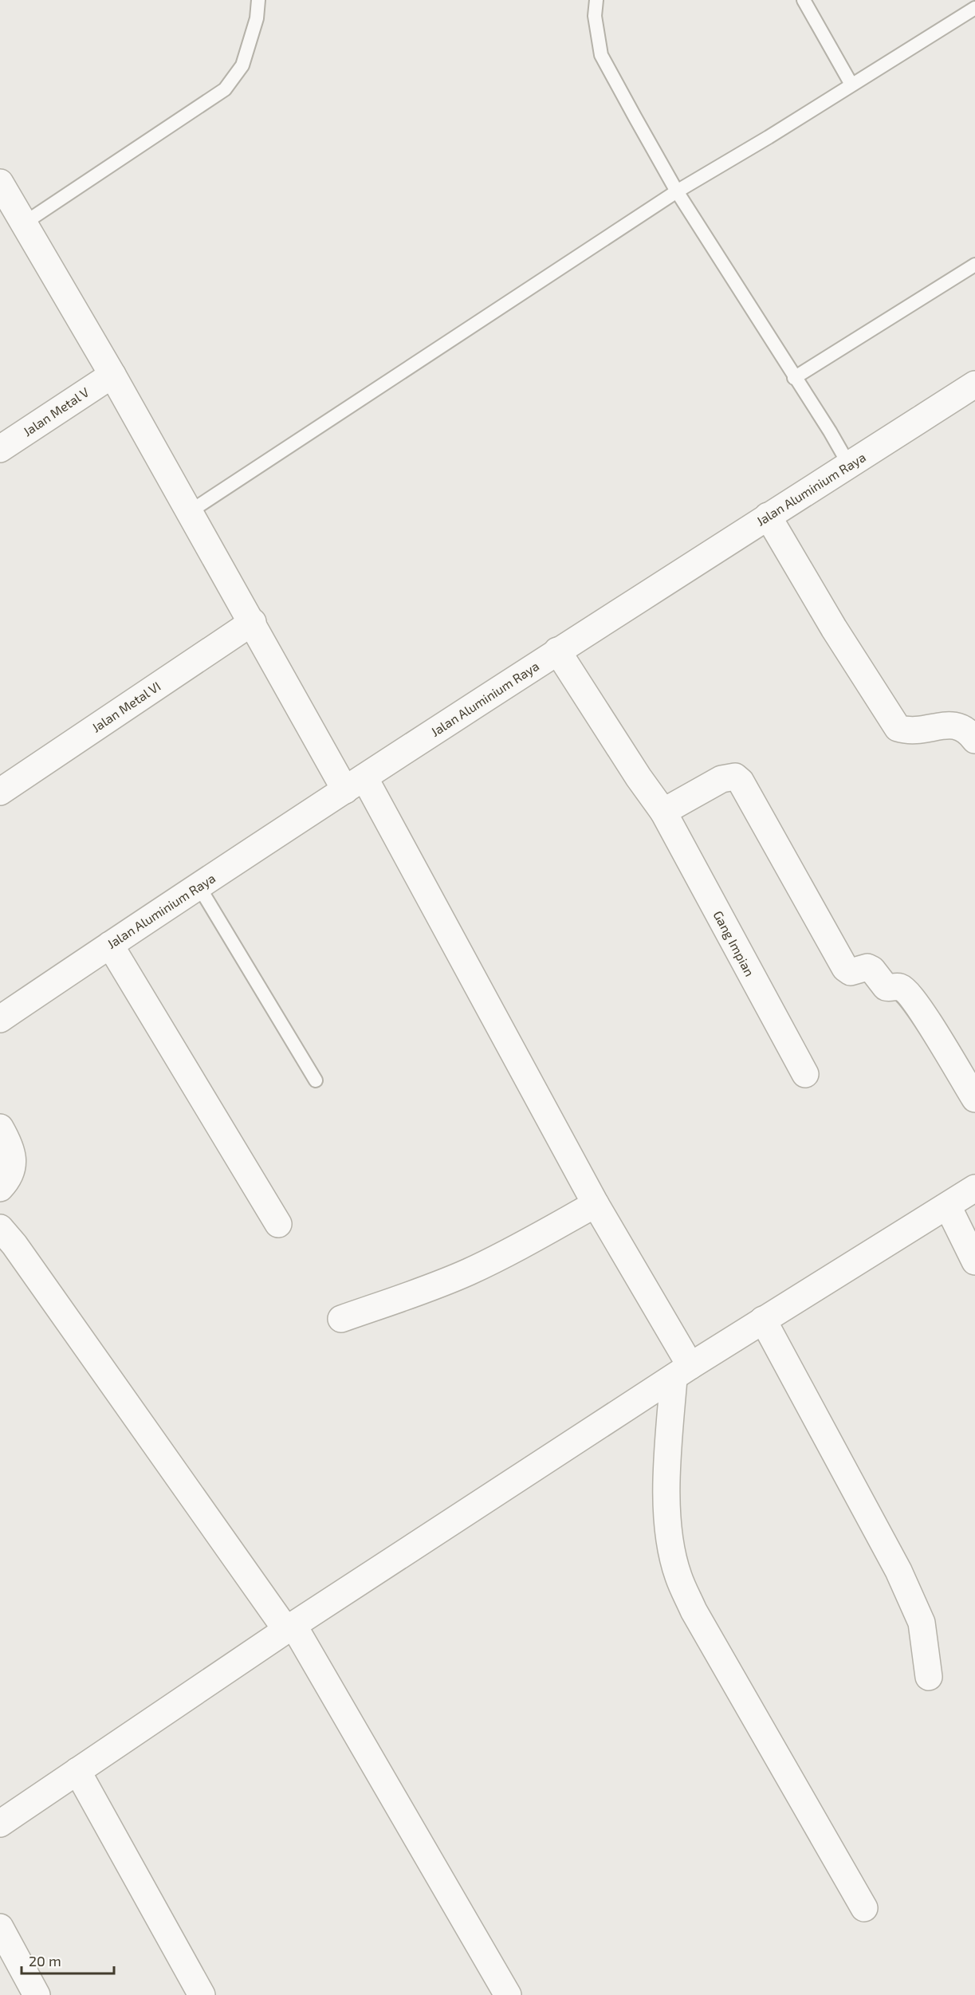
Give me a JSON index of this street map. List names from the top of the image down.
{
  "streets": {
    "street": [
      "Jalan Metal V",
      "Jalan Aluminium Raya",
      "Jalan Metal VI",
      "Gang Impian"
    ]
  },
  "crossings": [
    ["Jalan Aluminium Raya", "Gang Impian"]
  ],
  "scale_bar": "20 m"
}
